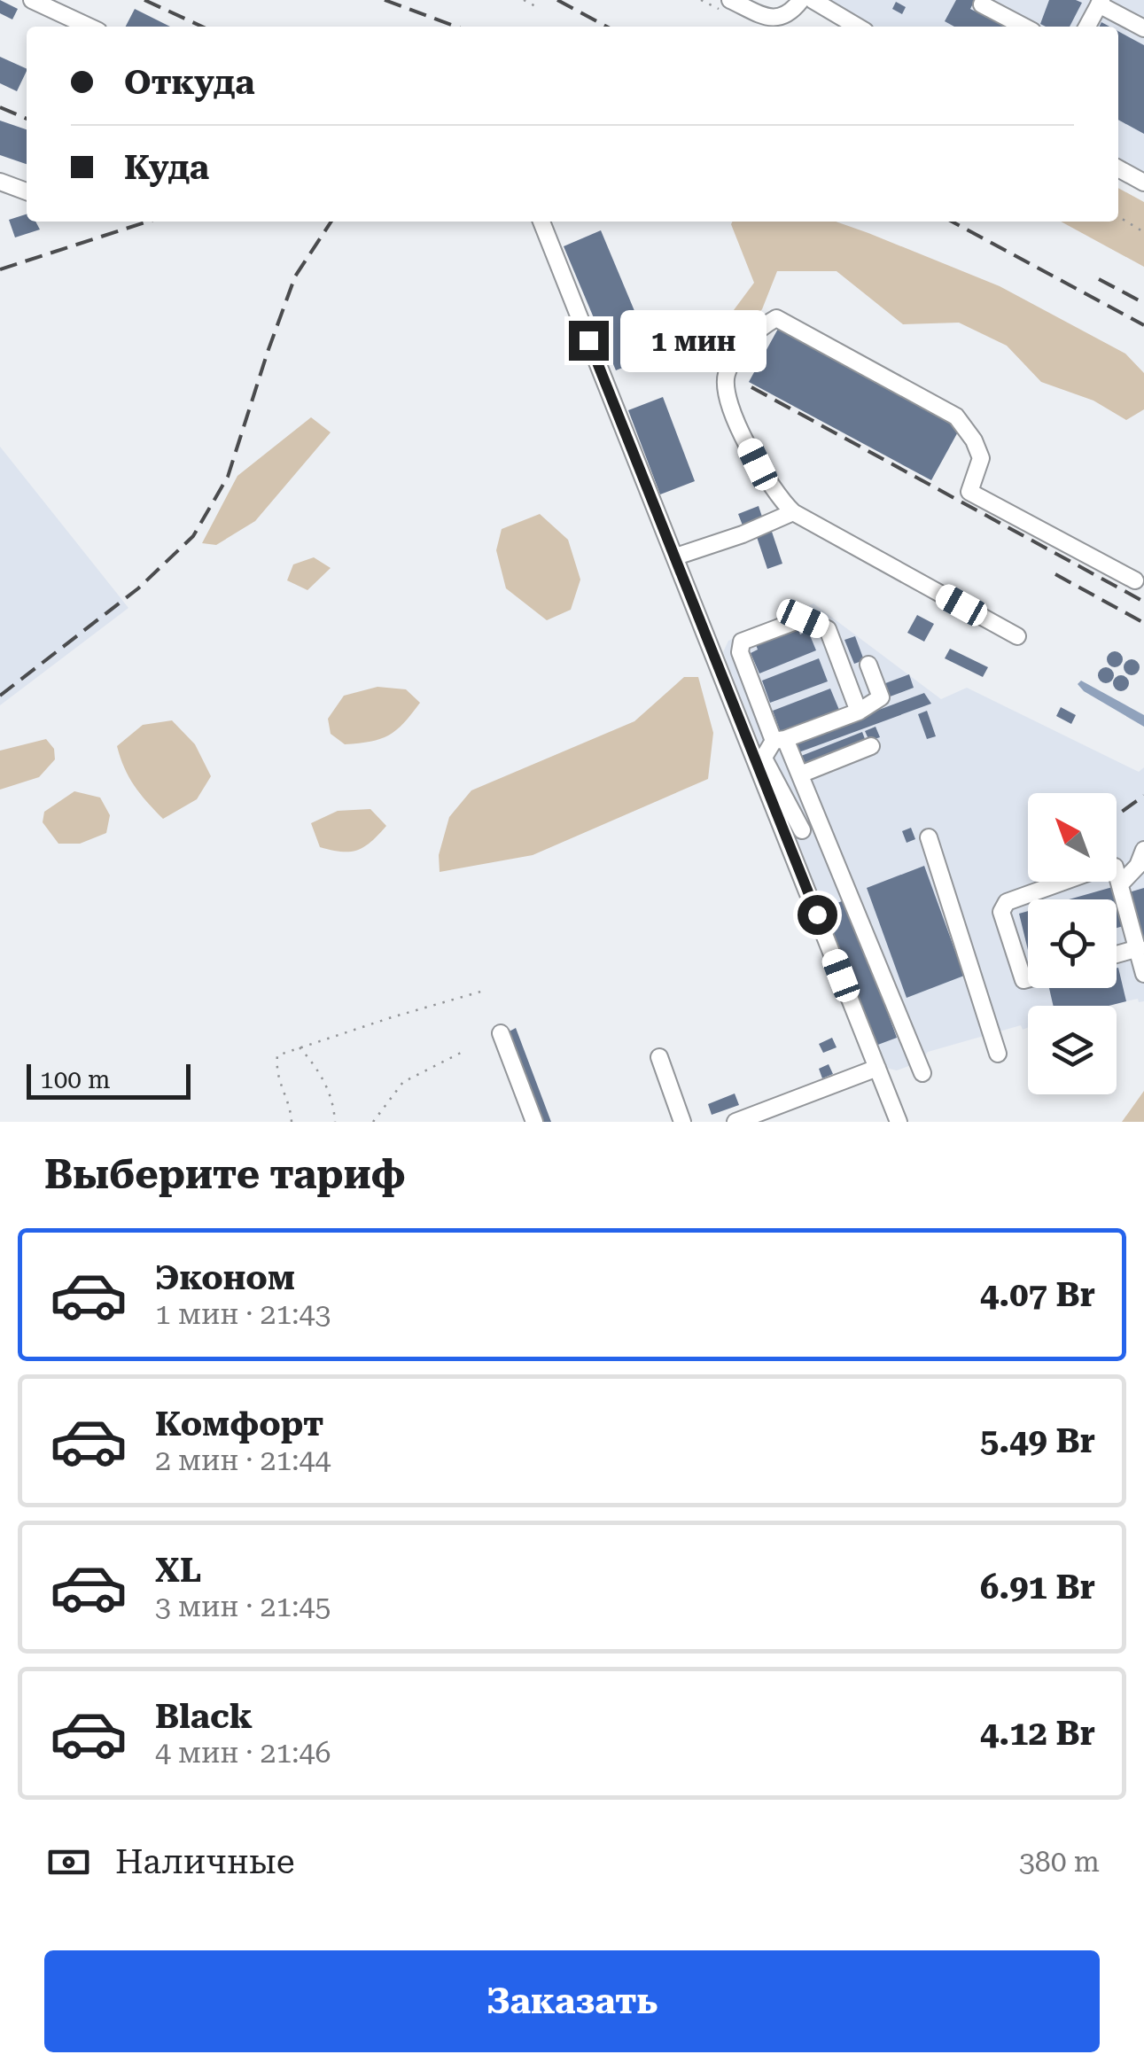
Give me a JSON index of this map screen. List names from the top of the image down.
{
  "scale_bar": "100 m",
  "north": "top left",
  "page": {
    "banner": ["Откуда", "Куда"],
    "bubble": "1 мин",
    "scale": "100 m",
    "heading": "Выберите тариф",
    "list": [
      {
        "name": "Эконом",
        "note": "1 мин · 21:43",
        "value": "4.07 Br"
      },
      {
        "name": "Комфорт",
        "note": "2 мин · 21:44",
        "value": "5.49 Br"
      },
      {
        "name": "XL",
        "note": "3 мин · 21:45",
        "value": "6.91 Br"
      },
      {
        "name": "Black",
        "note": "4 мин · 21:46",
        "value": "4.12 Br"
      }
    ],
    "pay": ["Наличные", "380 m"],
    "buttons": "Заказать"
  }
}
